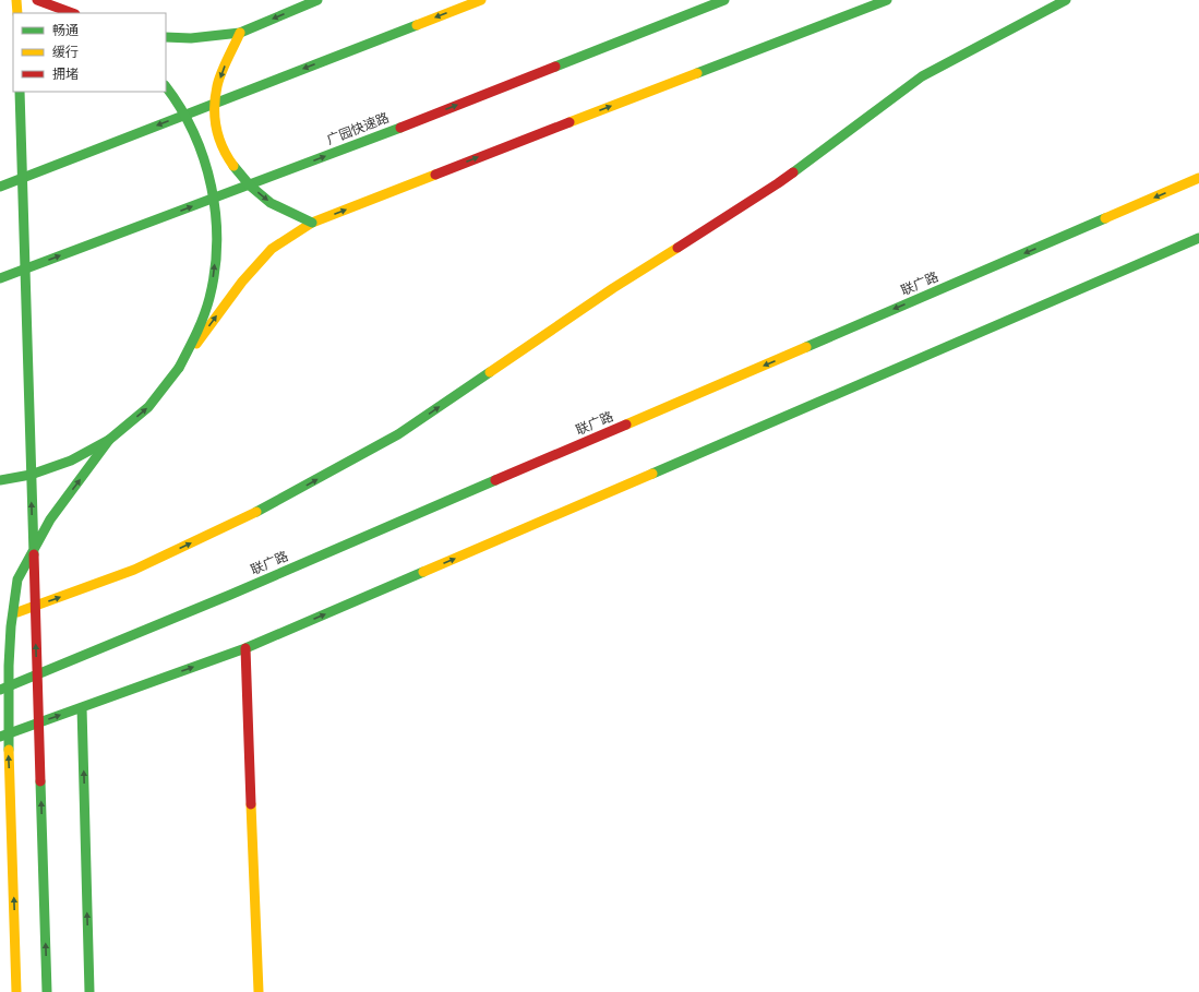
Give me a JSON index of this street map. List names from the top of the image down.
{
  "streets": {
    "main road": ["广园快速路", "联广路"]
  },
  "legend": ["畅通", "缓行", "拥堵"]
}
